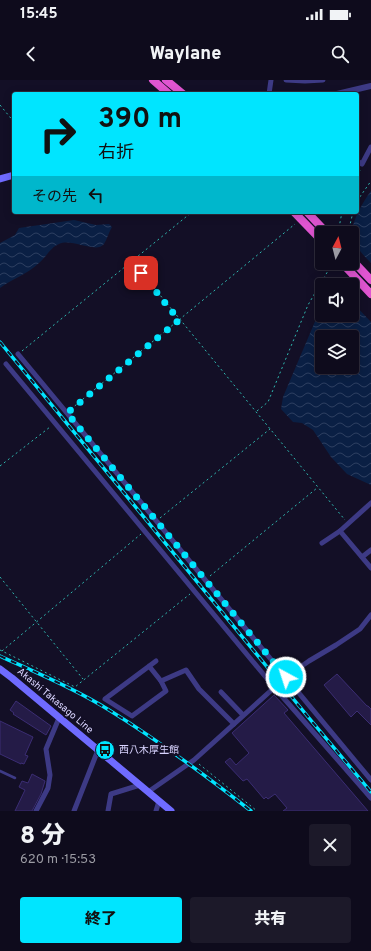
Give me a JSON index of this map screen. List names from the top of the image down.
{
  "streets": {
    "main road": ["Akashi Takasago Line"]
  },
  "places": {
    "bus stop": ["西八木厚生館"]
  },
  "north": "top",
  "page": {
    "status": "15:45",
    "header": "Waylane",
    "turn": ["390 m", "右折"],
    "then": "その先",
    "heading": ["8 分", "620 m · 15:53"],
    "buttons": ["終了", "共有"]
  }
}
